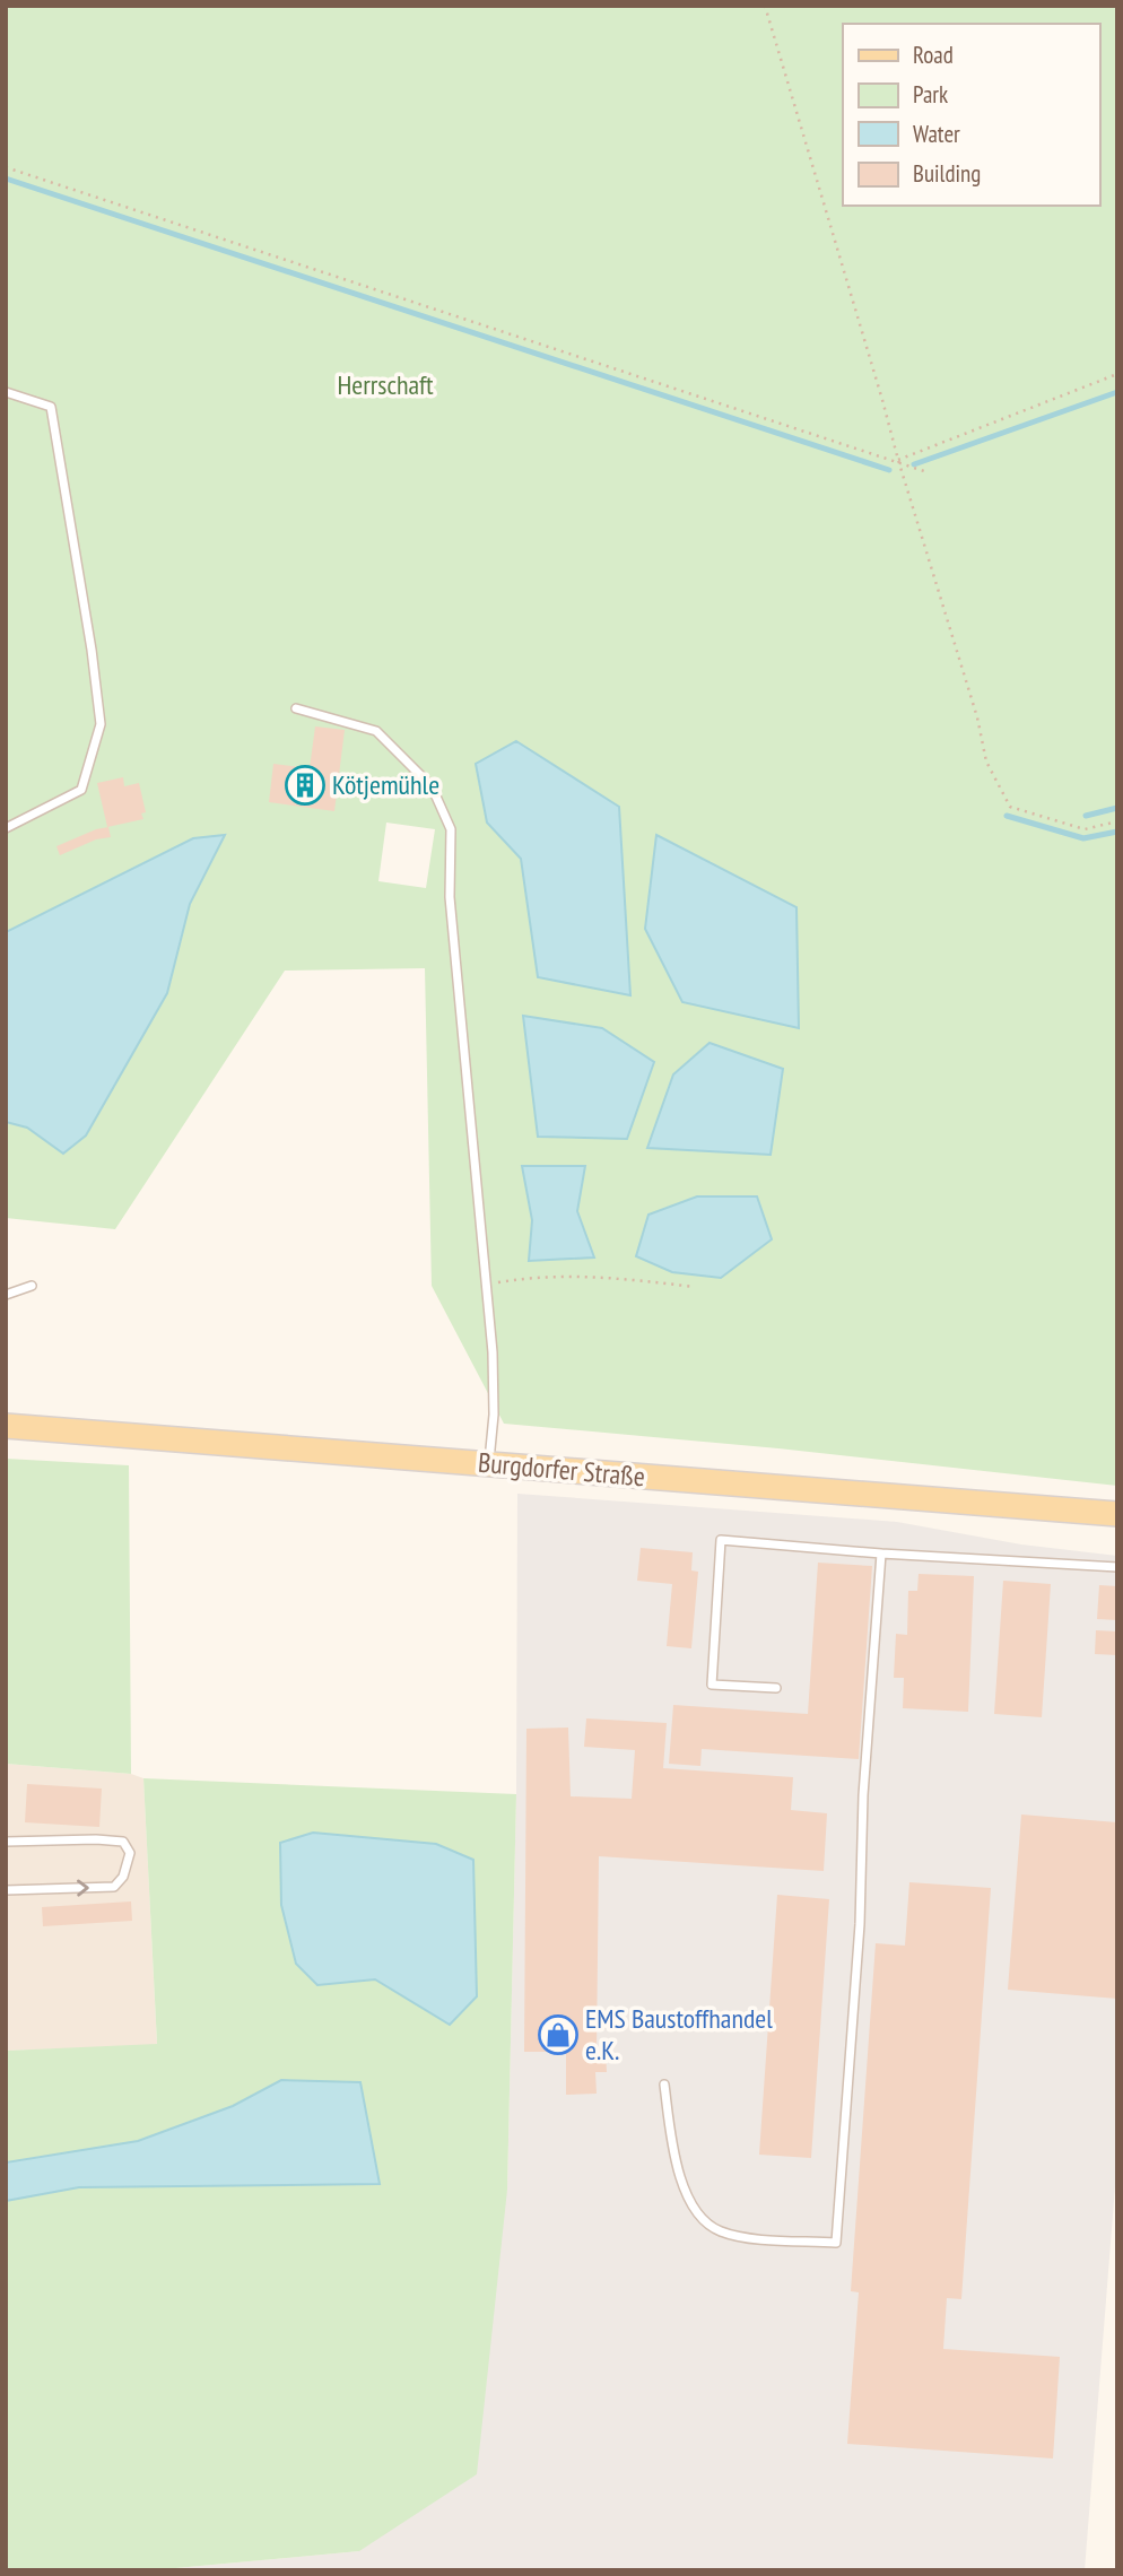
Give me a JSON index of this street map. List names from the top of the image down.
{
  "streets": {
    "main road": ["Burgdorfer Straße"]
  },
  "parks": ["Herrschaft"],
  "places": {
    "building": ["Kötjemühle"],
    "shop": ["EMS Baustoffhandel e.K."]
  },
  "legend": [
    "Road",
    "Park",
    "Water",
    "Building"
  ]
}
